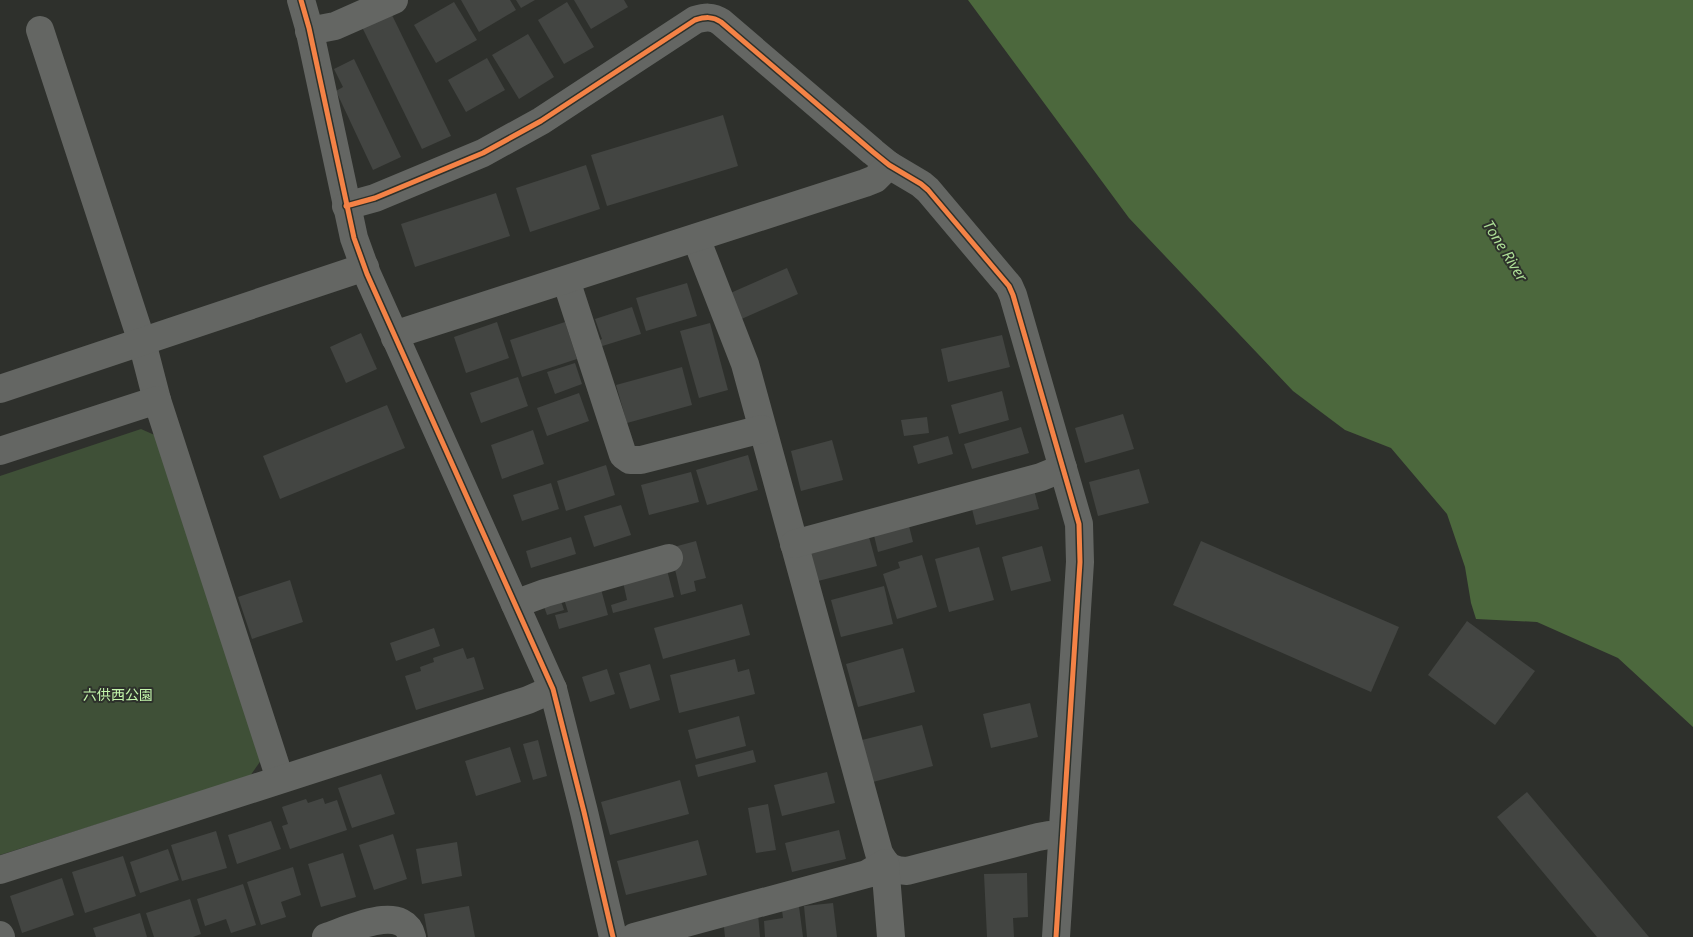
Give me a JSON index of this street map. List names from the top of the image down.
{
  "water": ["Tone River"],
  "parks": ["六供西公園"]
}
